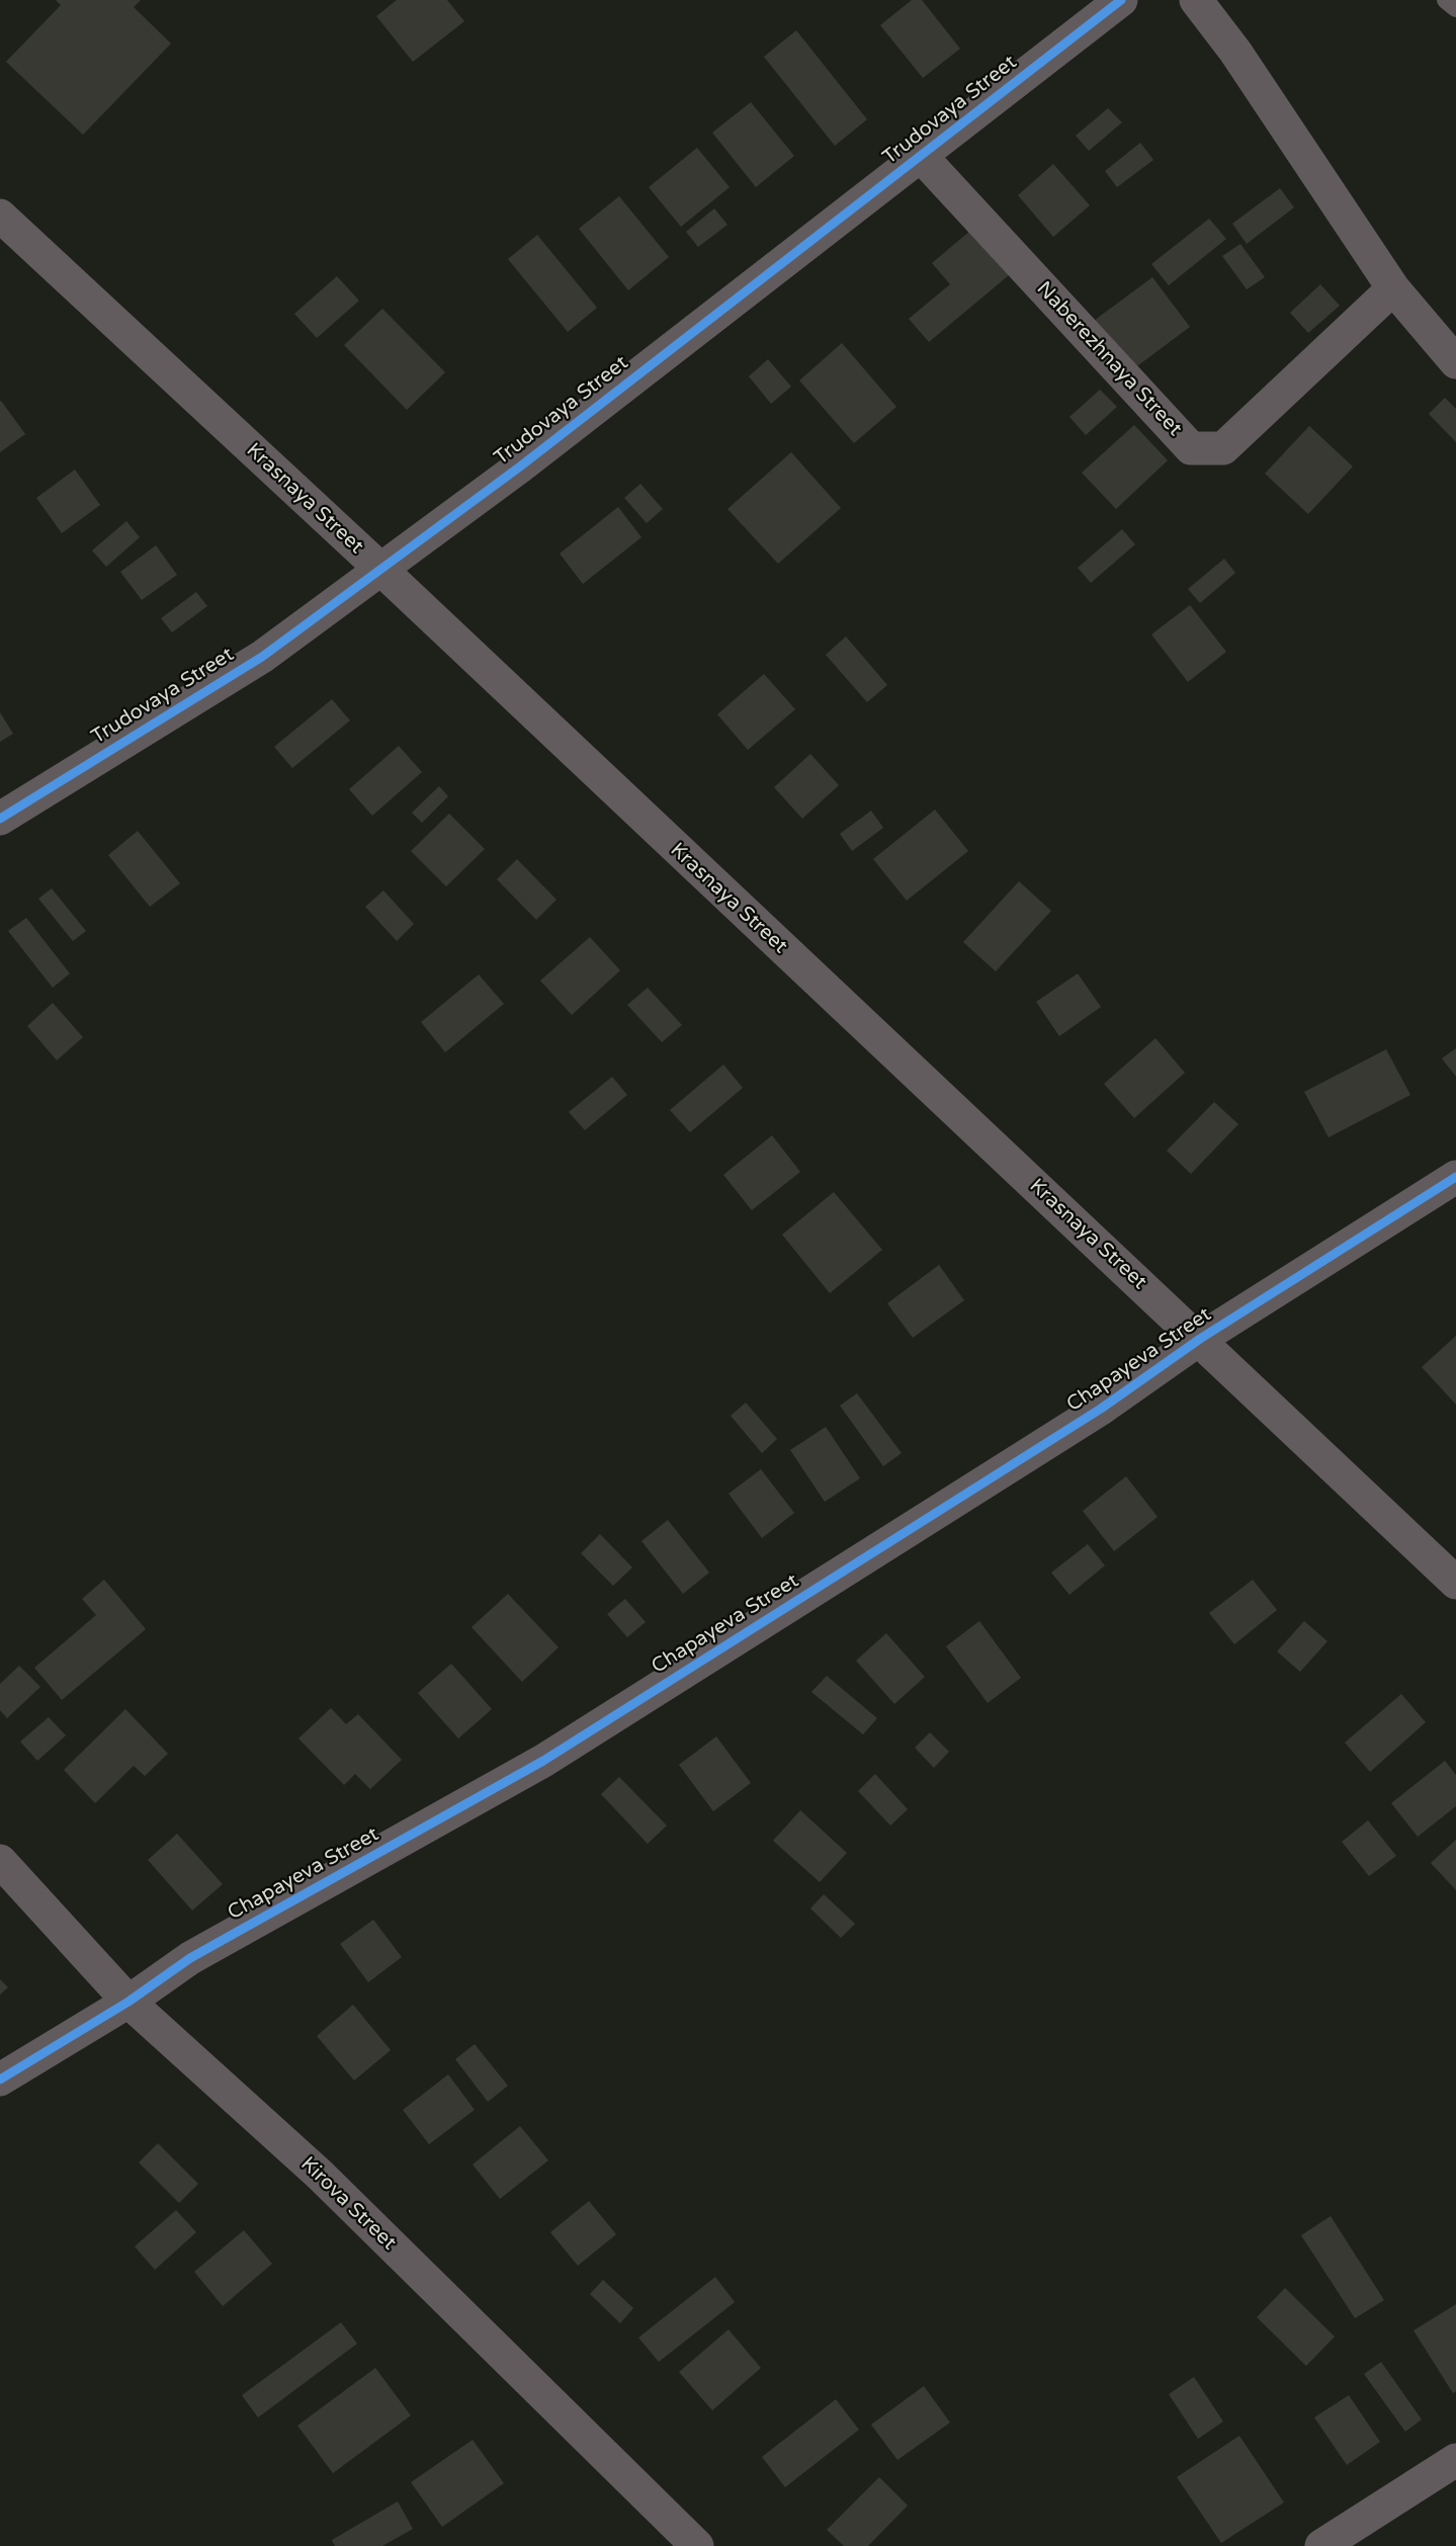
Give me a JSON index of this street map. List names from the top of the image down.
{
  "streets": {
    "main road": ["Krasnaya Street"],
    "street": [
      "Trudovaya Street",
      "Naberezhnaya Street",
      "Chapayeva Street",
      "Kirova Street"
    ]
  },
  "crossings": [
    ["Trudovaya Street", "Naberezhnaya Street"],
    ["Trudovaya Street", "Krasnaya Street"],
    ["Krasnaya Street", "Chapayeva Street"],
    ["Chapayeva Street", "Kirova Street"]
  ]
}
